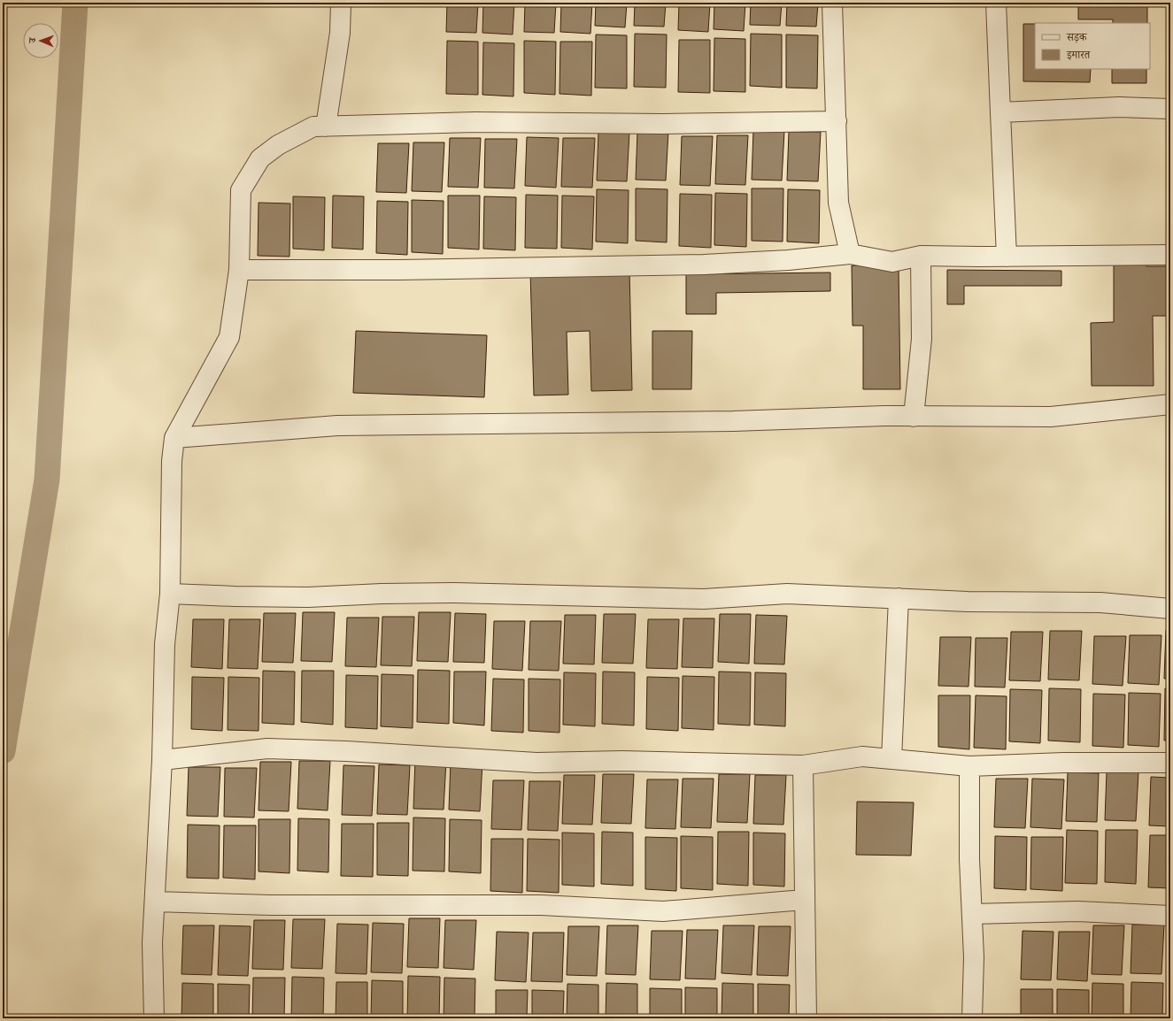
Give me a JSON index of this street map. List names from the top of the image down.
{
  "legend": ["सड़क", "इमारत"],
  "north": "left"
}
